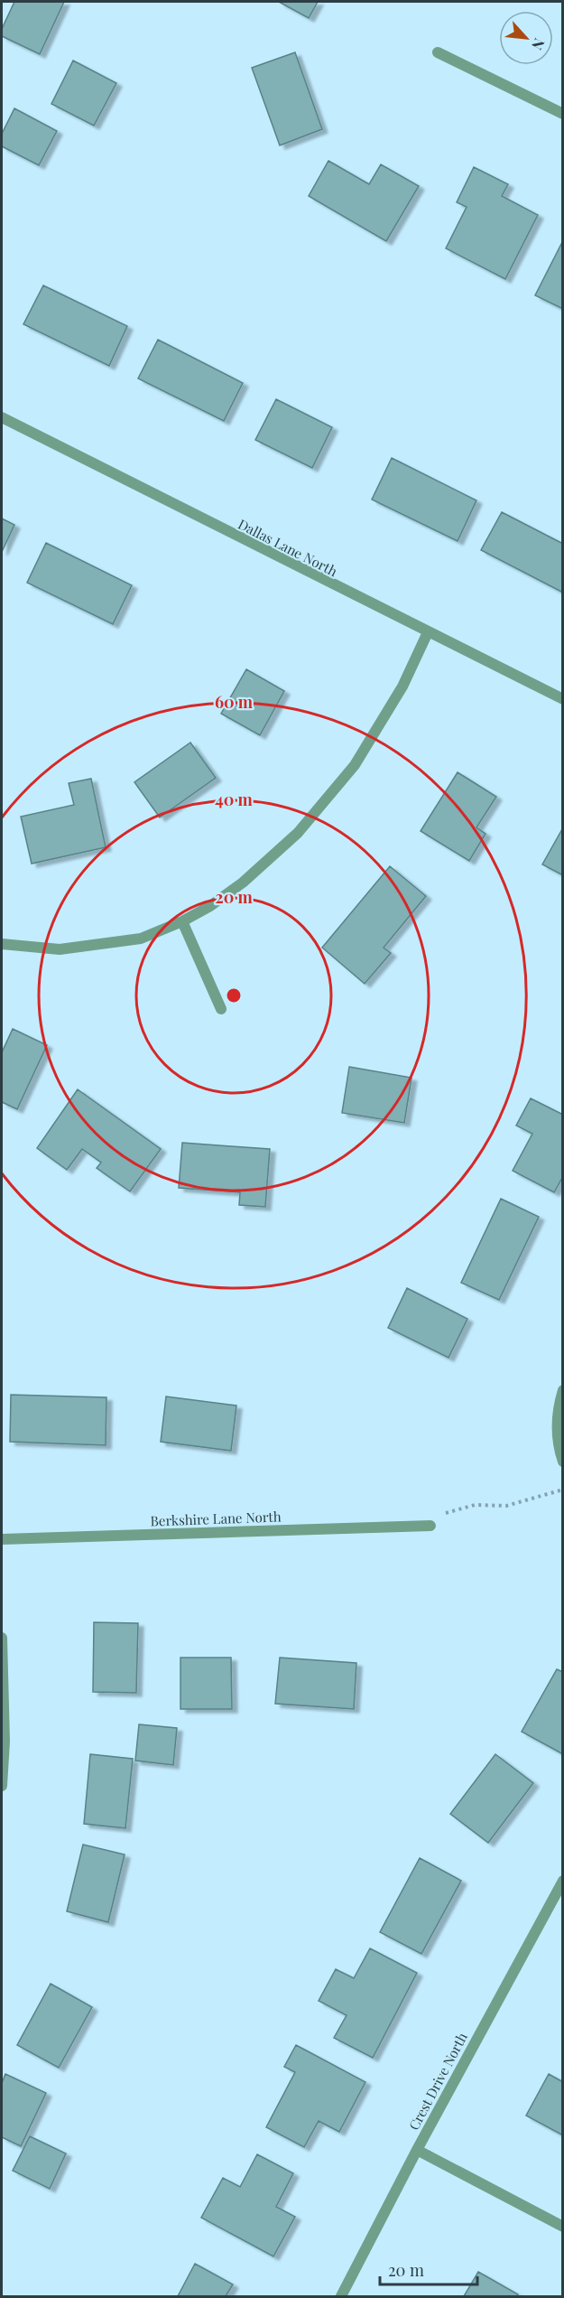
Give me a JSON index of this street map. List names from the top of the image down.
{
  "streets": {
    "street": ["Dallas Lane North", "Berkshire Lane North", "Crest Drive North"]
  },
  "scale_bar": "20 m",
  "north": "bottom right",
  "rings": ["60 m", "40 m", "20 m"]
}
